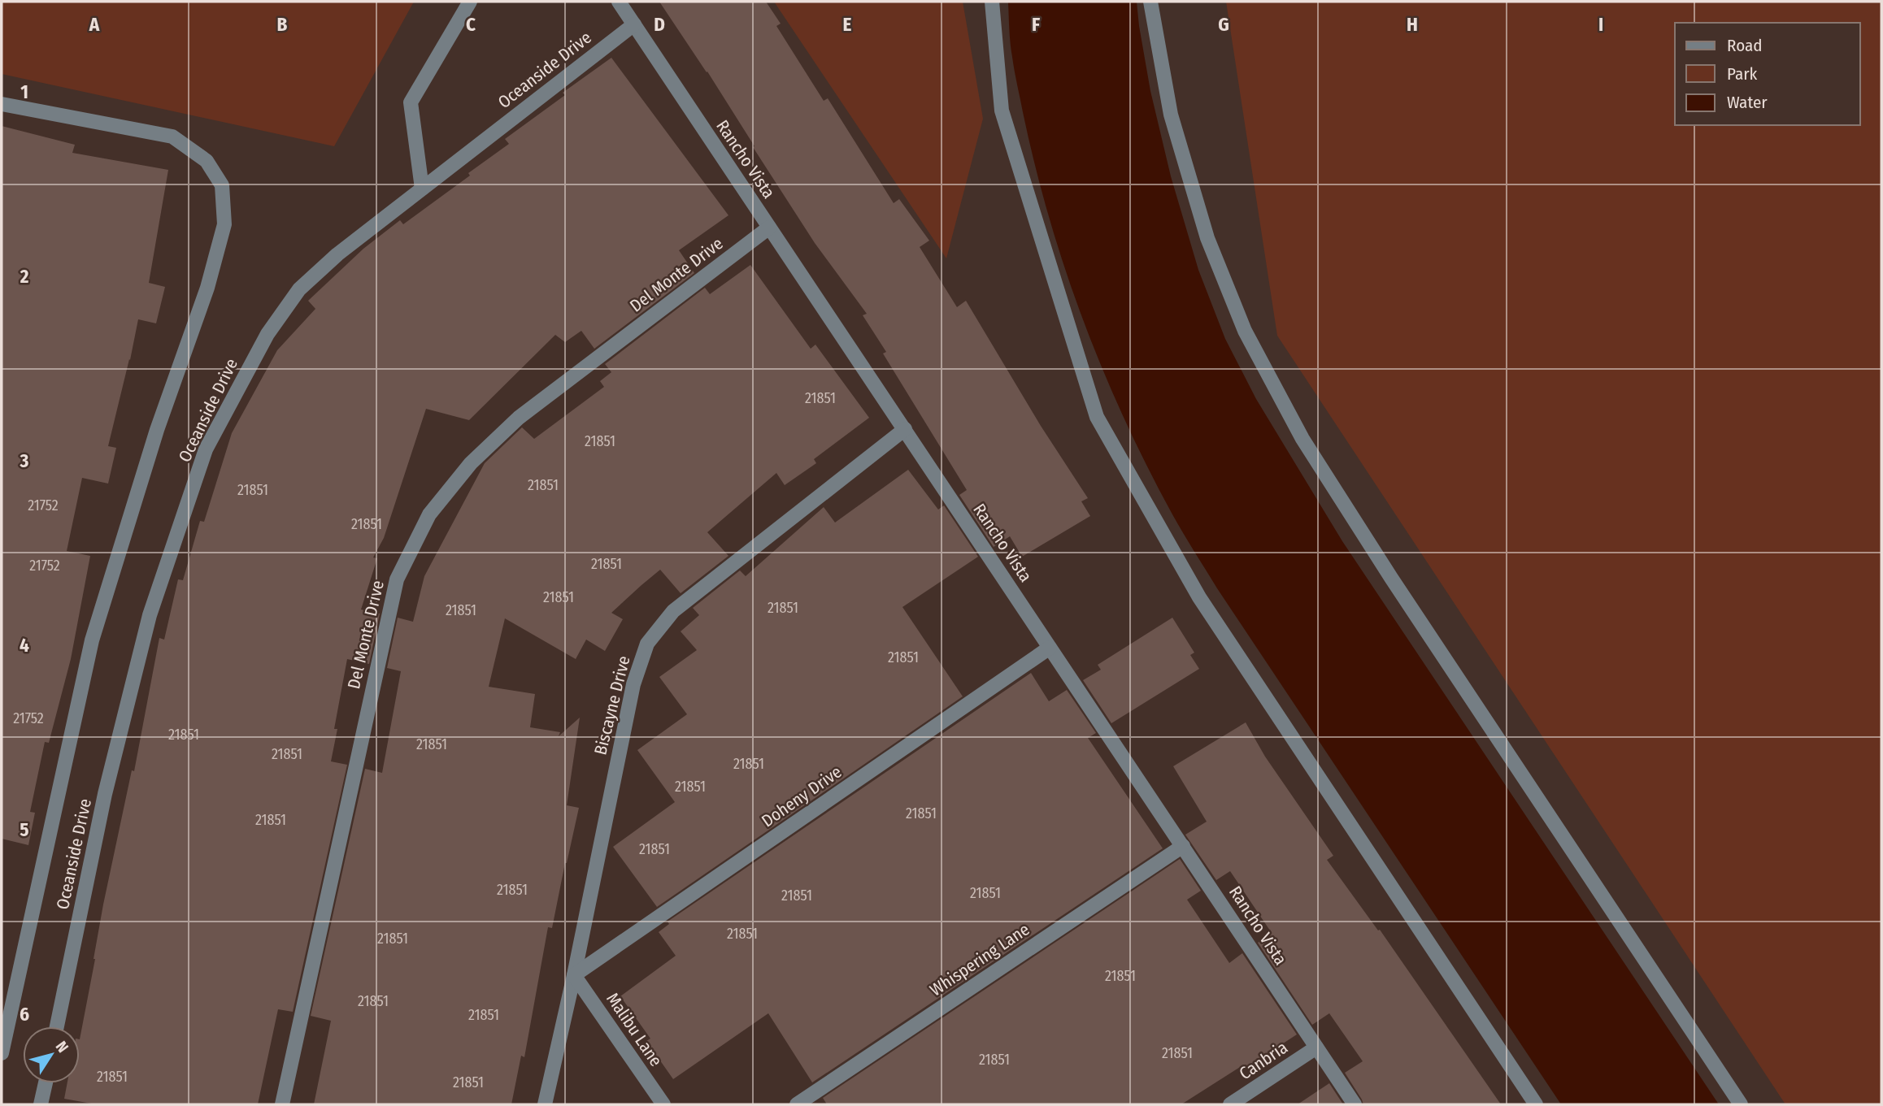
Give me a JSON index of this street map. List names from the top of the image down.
{
  "streets": {
    "lane": [
      "Oceanside Drive",
      "Rancho Vista",
      "Del Monte Drive",
      "Biscayne Drive",
      "Doheny Drive",
      "Whispering Lane",
      "Malibu Lane",
      "Canbria"
    ]
  },
  "crossings": [
    ["Oceanside Drive", "Rancho Vista"],
    ["Rancho Vista", "Del Monte Drive"],
    ["Rancho Vista", "Biscayne Drive"],
    ["Rancho Vista", "Doheny Drive"],
    ["Rancho Vista", "Whispering Lane"],
    ["Rancho Vista", "Canbria"],
    ["Biscayne Drive", "Doheny Drive"],
    ["Biscayne Drive", "Malibu Lane"],
    ["Doheny Drive", "Malibu Lane"]
  ],
  "house_numbers": [
    "21851",
    "21851",
    "21851",
    "21851",
    "21752",
    "21851",
    "21851",
    "21752",
    "21851",
    "21851",
    "21851",
    "21851",
    "21752",
    "21851",
    "21851",
    "21851",
    "21851",
    "21851",
    "21851",
    "21851",
    "21851",
    "21851",
    "21851",
    "21851",
    "21851",
    "21851",
    "21851",
    "21851",
    "21851",
    "21851",
    "21851",
    "21851",
    "21851"
  ],
  "legend": ["Road", "Park", "Water"],
  "north": "top right",
  "grid": {
    "columns": [
      "A",
      "B",
      "C",
      "D",
      "E",
      "F",
      "G",
      "H",
      "I"
    ],
    "rows": [
      "1",
      "2",
      "3",
      "4",
      "5",
      "6"
    ]
  }
}
